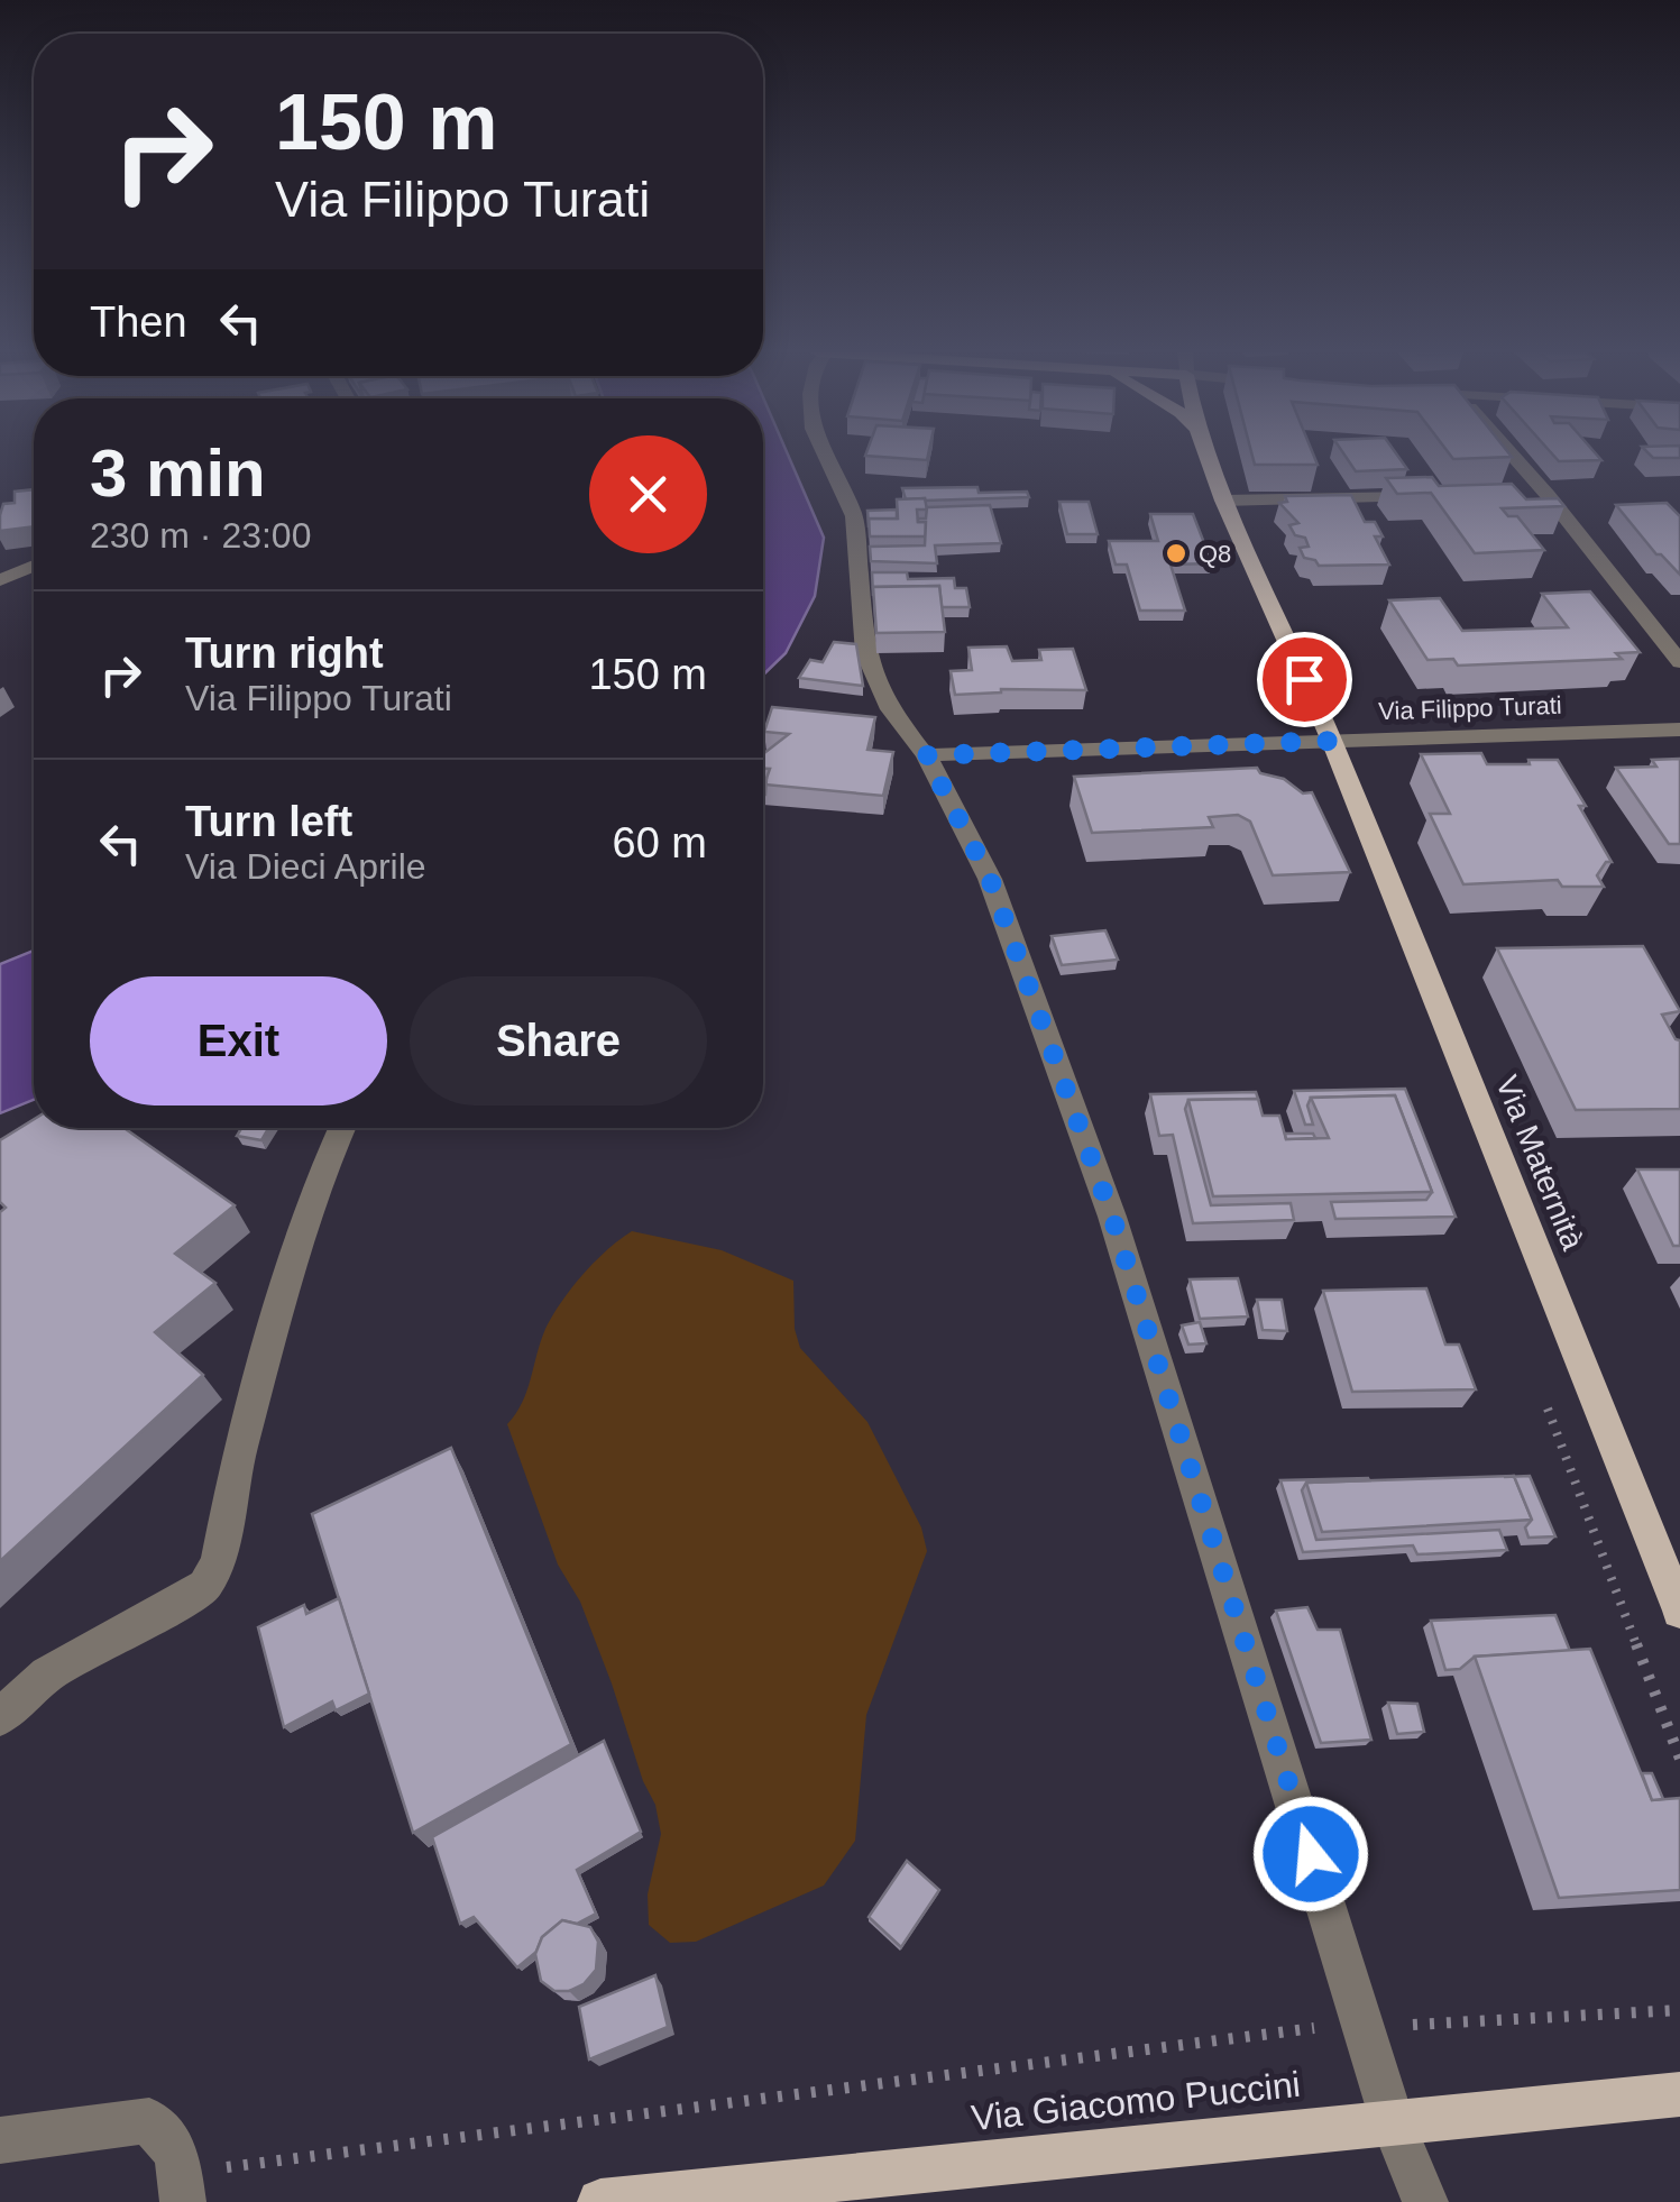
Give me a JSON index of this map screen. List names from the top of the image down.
{
  "streets": {
    "main road": ["Via Maternità", "Via Giacomo Puccini"],
    "street": ["Via Filippo Turati"]
  },
  "crossings": [
    ["Via Filippo Turati", "Via Maternità"]
  ],
  "places": ["Q8"],
  "page": {
    "turn": ["150 m", "Via Filippo Turati"],
    "then": "Then",
    "heading": ["3 min", "230 m · 23:00"],
    "list": [
      {
        "name": "Turn right",
        "note": "Via Filippo Turati",
        "value": "150 m"
      },
      {
        "name": "Turn left",
        "note": "Via Dieci Aprile",
        "value": "60 m"
      }
    ],
    "buttons": ["Exit", "Share"]
  }
}
